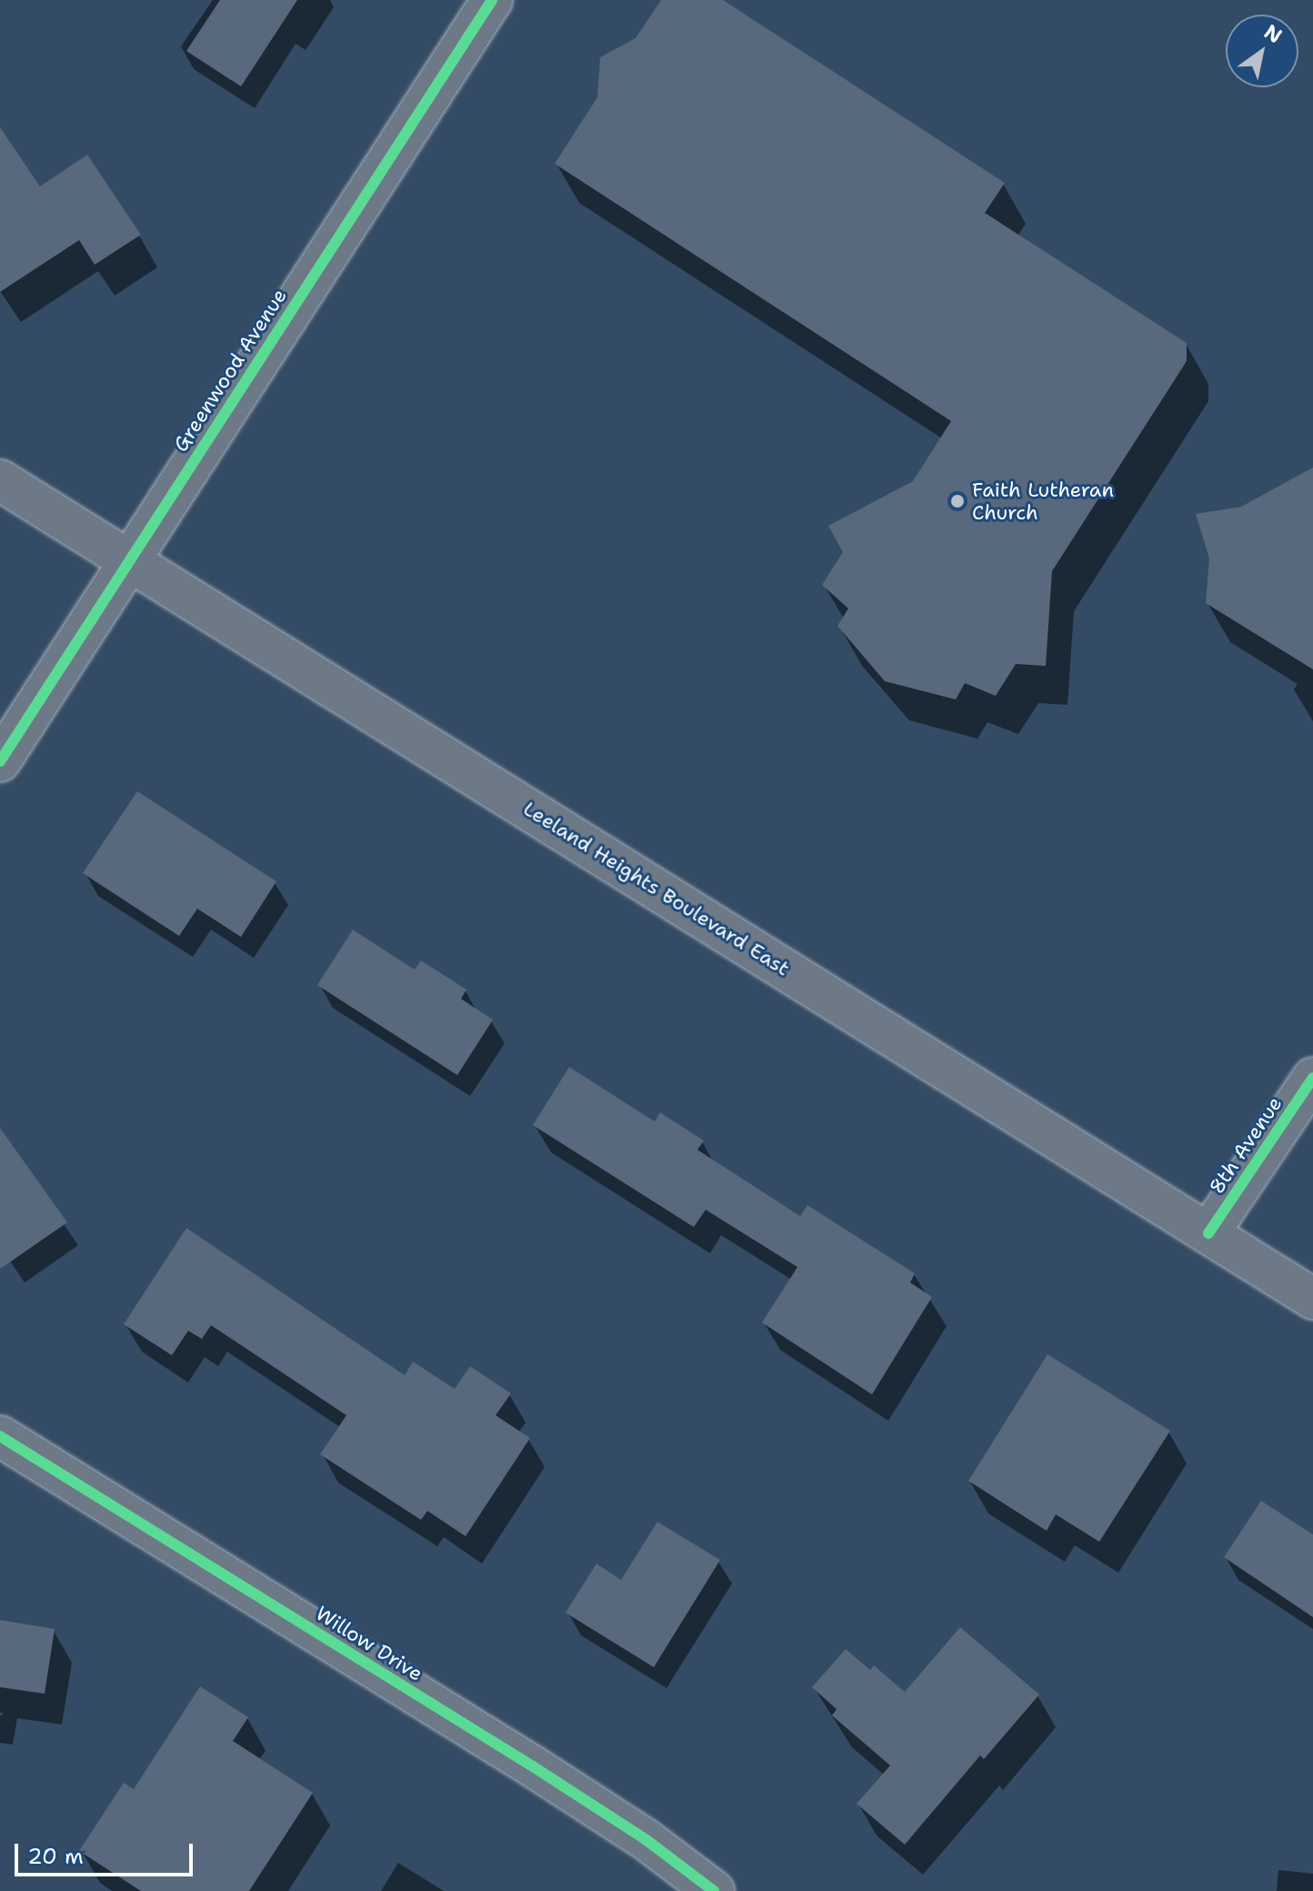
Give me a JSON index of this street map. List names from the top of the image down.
{
  "streets": {
    "street": [
      "Greenwood Avenue",
      "Leeland Heights Boulevard East",
      "8th Avenue",
      "Willow Drive"
    ]
  },
  "crossings": [
    ["Greenwood Avenue", "Leeland Heights Boulevard East"],
    ["Leeland Heights Boulevard East", "8th Avenue"]
  ],
  "places": ["Faith Lutheran Church"],
  "scale_bar": "20 m",
  "north": "top right"
}
